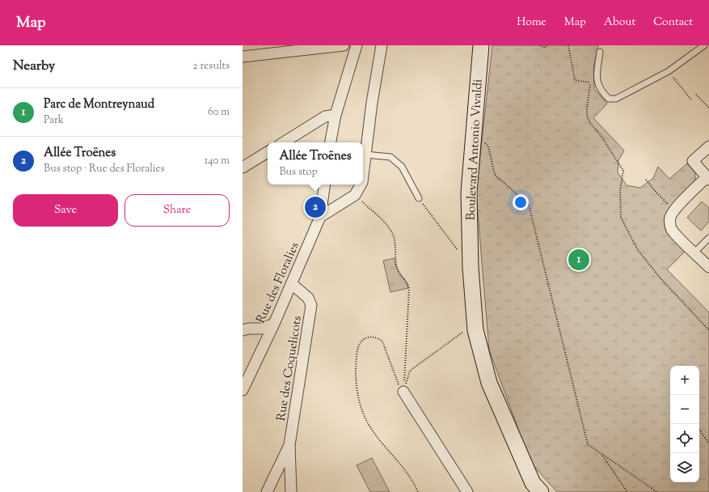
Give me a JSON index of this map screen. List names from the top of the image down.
{
  "streets": {
    "street": ["Boulevard Antonio Vivaldi", "Rue des Floralies", "Rue des Coquelicots"]
  },
  "crossings": [
    ["Rue des Floralies", "Rue des Coquelicots"]
  ],
  "page": {
    "header": "Map",
    "nav": [
      "Home",
      "Map",
      "About",
      "Contact"
    ],
    "heading": ["Nearby", "2 results"],
    "list": [
      {
        "mark": "1",
        "name": "Parc de Montreynaud",
        "note": "Park",
        "value": "60 m"
      },
      {
        "mark": "2",
        "name": "Allée Troënes",
        "note": "Bus stop · Rue des Floralies",
        "value": "140 m"
      }
    ],
    "popup": ["Allée Troënes", "Bus stop"],
    "buttons": ["Save", "Share"],
    "pins": ["2", "1"],
    "map_buttons": ["+", "−"]
  }
}
